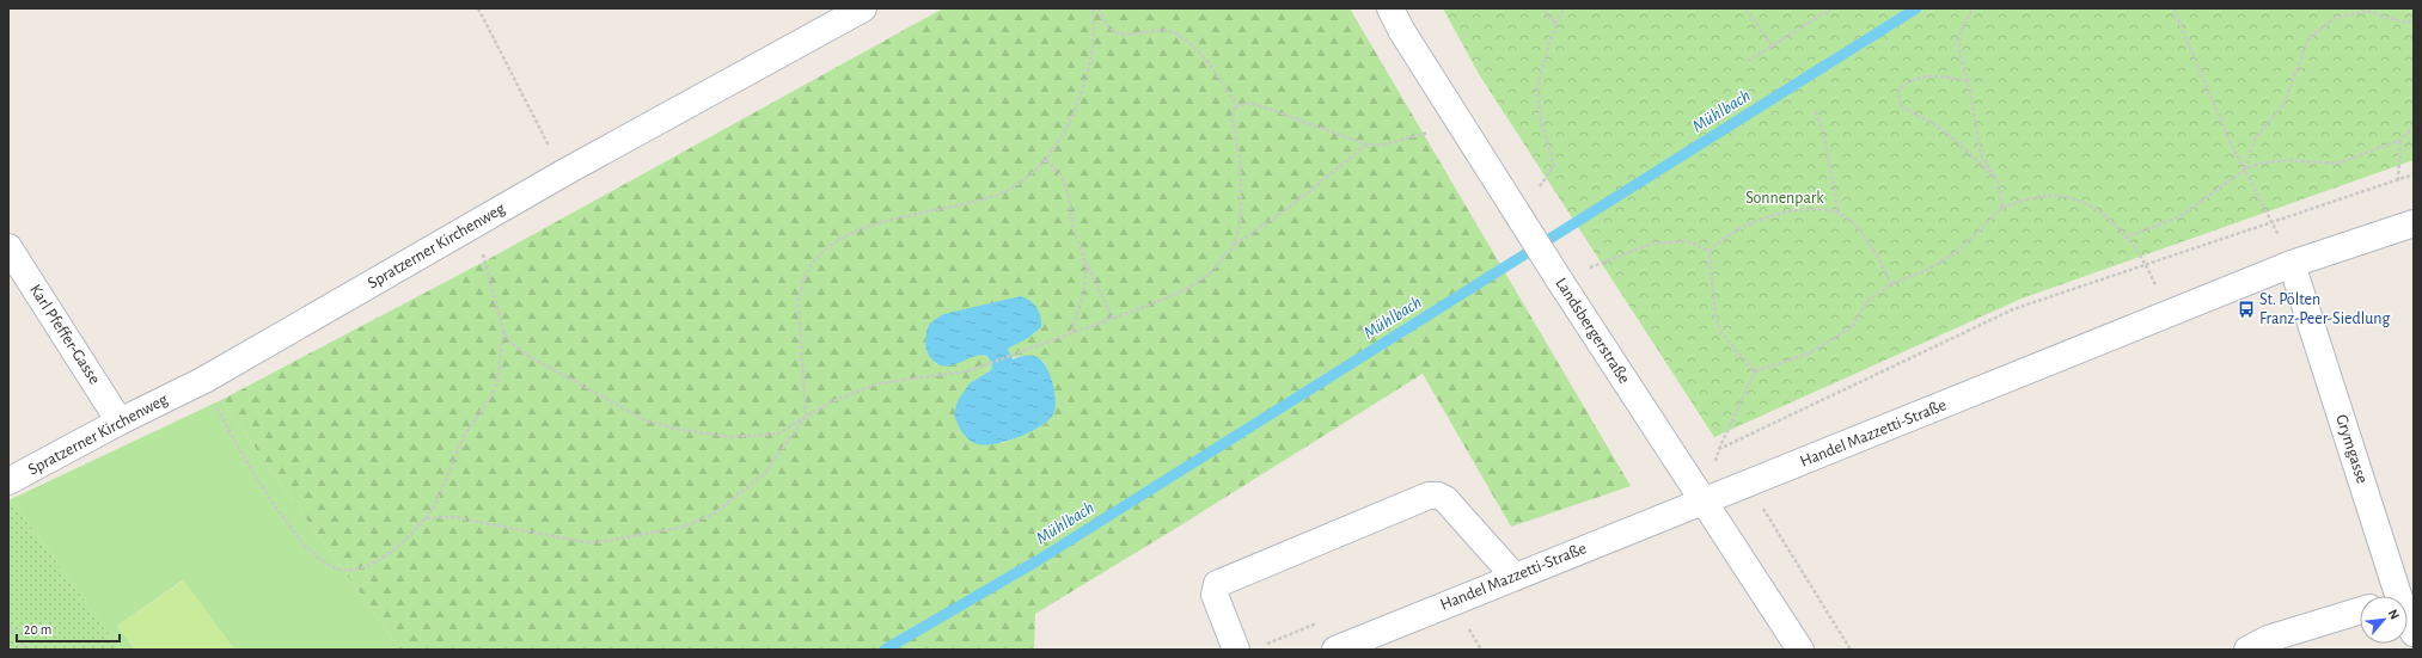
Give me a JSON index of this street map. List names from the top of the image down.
{
  "streets": {
    "street": [
      "Spratzerner Kirchenweg",
      "Landsbergerstraße",
      "Karl Pfeffer-Gasse",
      "Handel Mazzetti-Straße",
      "Grymgasse"
    ]
  },
  "crossings": [
    ["Spratzerner Kirchenweg", "Karl Pfeffer-Gasse"],
    ["Landsbergerstraße", "Handel Mazzetti-Straße"],
    ["Handel Mazzetti-Straße", "Grymgasse"]
  ],
  "water": ["Mühlbach"],
  "parks": ["Sonnenpark"],
  "places": {
    "bus stop": ["St. Pölten Franz-Peer-Siedlung"]
  },
  "scale_bar": "20 m",
  "north": "top right"
}
